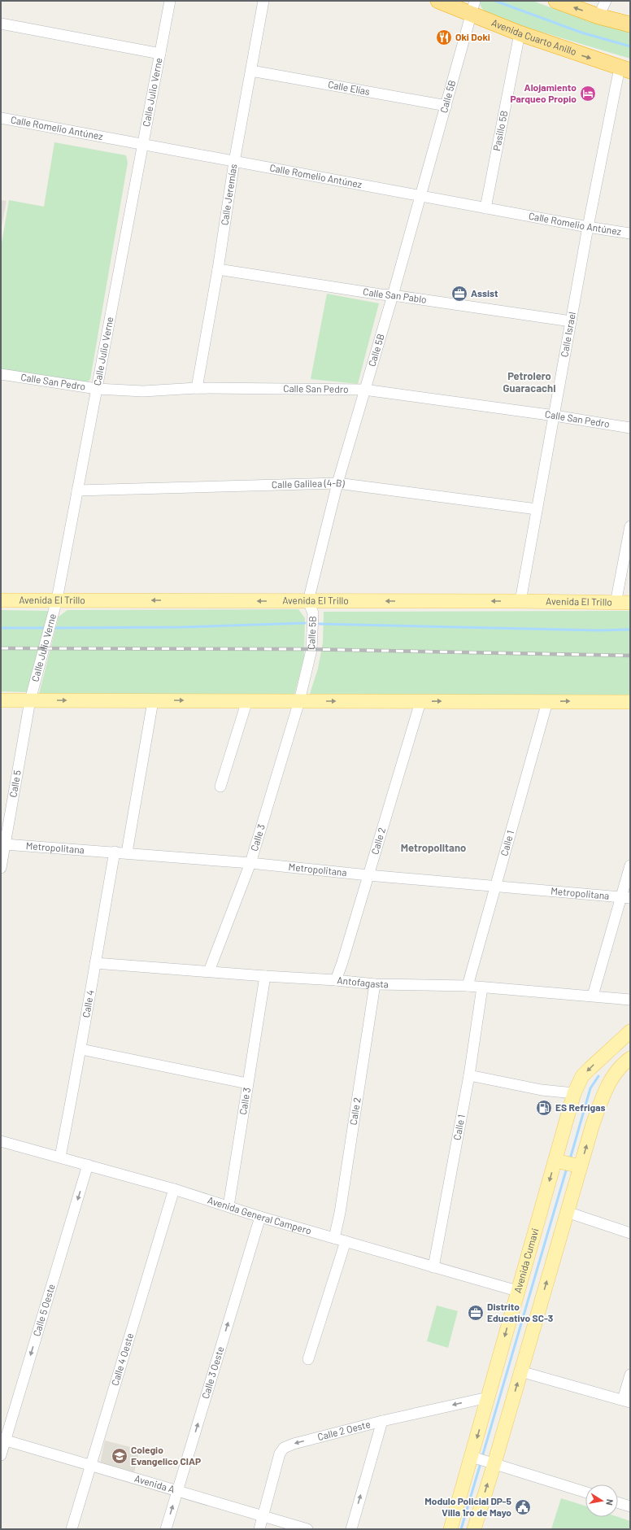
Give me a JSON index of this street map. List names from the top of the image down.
{
  "streets": {
    "highway": ["Avenida Cuarto Anillo"],
    "main road": ["Avenida El Trillo", "Avenida Cumavi"],
    "street": [
      "Calle Elías",
      "Calle Julio Verne",
      "Calle 5B",
      "Calle Romelio Antúnez",
      "Pasillo 5B",
      "Calle Jeremías",
      "Calle San Pablo",
      "Calle Israel",
      "Calle San Pedro",
      "Calle Galilea (4-B)",
      "Calle 5",
      "Calle 3",
      "Calle 2",
      "Calle 1",
      "Metropolitana",
      "Antofagasta",
      "Calle 4",
      "Avenida General Campero",
      "Calle 5 Oeste",
      "Calle 4 Oeste",
      "Calle 3 Oeste",
      "Calle 2 Oeste",
      "Avenida A"
    ]
  },
  "crossings": [
    ["Avenida Cuarto Anillo", "Calle 5B"],
    ["Avenida Cuarto Anillo", "Pasillo 5B"],
    ["Avenida Cuarto Anillo", "Calle Israel"],
    ["Calle Elías", "Calle 5B"],
    ["Calle Elías", "Calle Jeremías"],
    ["Calle Julio Verne", "Calle Romelio Antúnez"],
    ["Calle Julio Verne", "Calle San Pedro"],
    ["Calle Julio Verne", "Calle Galilea (4-B)"],
    ["Calle Julio Verne", "Avenida El Trillo"],
    ["Calle Julio Verne", "Calle 5"],
    ["Calle 5B", "Calle Romelio Antúnez"],
    ["Calle 5B", "Calle San Pablo"],
    ["Calle 5B", "Calle San Pedro"],
    ["Calle 5B", "Calle Galilea (4-B)"],
    ["Calle 5B", "Avenida El Trillo"],
    ["Calle 5B", "Calle 3"],
    ["Calle Romelio Antúnez", "Pasillo 5B"],
    ["Calle Romelio Antúnez", "Calle Jeremías"],
    ["Calle Romelio Antúnez", "Calle Israel"],
    ["Calle Jeremías", "Calle San Pablo"],
    ["Calle Jeremías", "Calle San Pedro"],
    ["Calle San Pablo", "Calle Israel"],
    ["Calle Israel", "Calle San Pedro"],
    ["Calle Israel", "Calle Galilea (4-B)"],
    ["Calle Israel", "Avenida El Trillo"],
    ["Calle 5", "Metropolitana"],
    ["Calle 3", "Metropolitana"],
    ["Calle 3", "Antofagasta"],
    ["Calle 3", "Avenida General Campero"],
    ["Calle 2", "Metropolitana"],
    ["Calle 2", "Antofagasta"],
    ["Calle 2", "Avenida General Campero"],
    ["Calle 1", "Metropolitana"],
    ["Calle 1", "Antofagasta"],
    ["Calle 1", "Avenida General Campero"],
    ["Metropolitana", "Calle 4"],
    ["Antofagasta", "Calle 4"],
    ["Calle 4", "Avenida General Campero"],
    ["Avenida General Campero", "Avenida Cumavi"],
    ["Avenida General Campero", "Calle 5 Oeste"],
    ["Avenida General Campero", "Calle 4 Oeste"],
    ["Avenida General Campero", "Calle 3 Oeste"],
    ["Avenida Cumavi", "Calle 2 Oeste"],
    ["Calle 5 Oeste", "Avenida A"],
    ["Calle 4 Oeste", "Avenida A"],
    ["Calle 3 Oeste", "Avenida A"],
    ["Calle 2 Oeste", "Avenida A"]
  ],
  "one_way": ["Calle 5 Oeste", "Calle 2 Oeste"],
  "districts": ["Petrolero Guaracachi", "Metropolitano"],
  "places": {
    "restaurant": ["Oki Doki"],
    "hotel": ["Alojamiento Parqueo Propio"],
    "office": ["Assist", "Distrito Educativo SC-3"],
    "fuel station": ["ES Refrigas"],
    "school or university": ["Colegio Evangelico CIAP"],
    "public building": ["Modulo Policial DP-5 Villa 1ro de Mayo"]
  },
  "north": "right"
}
